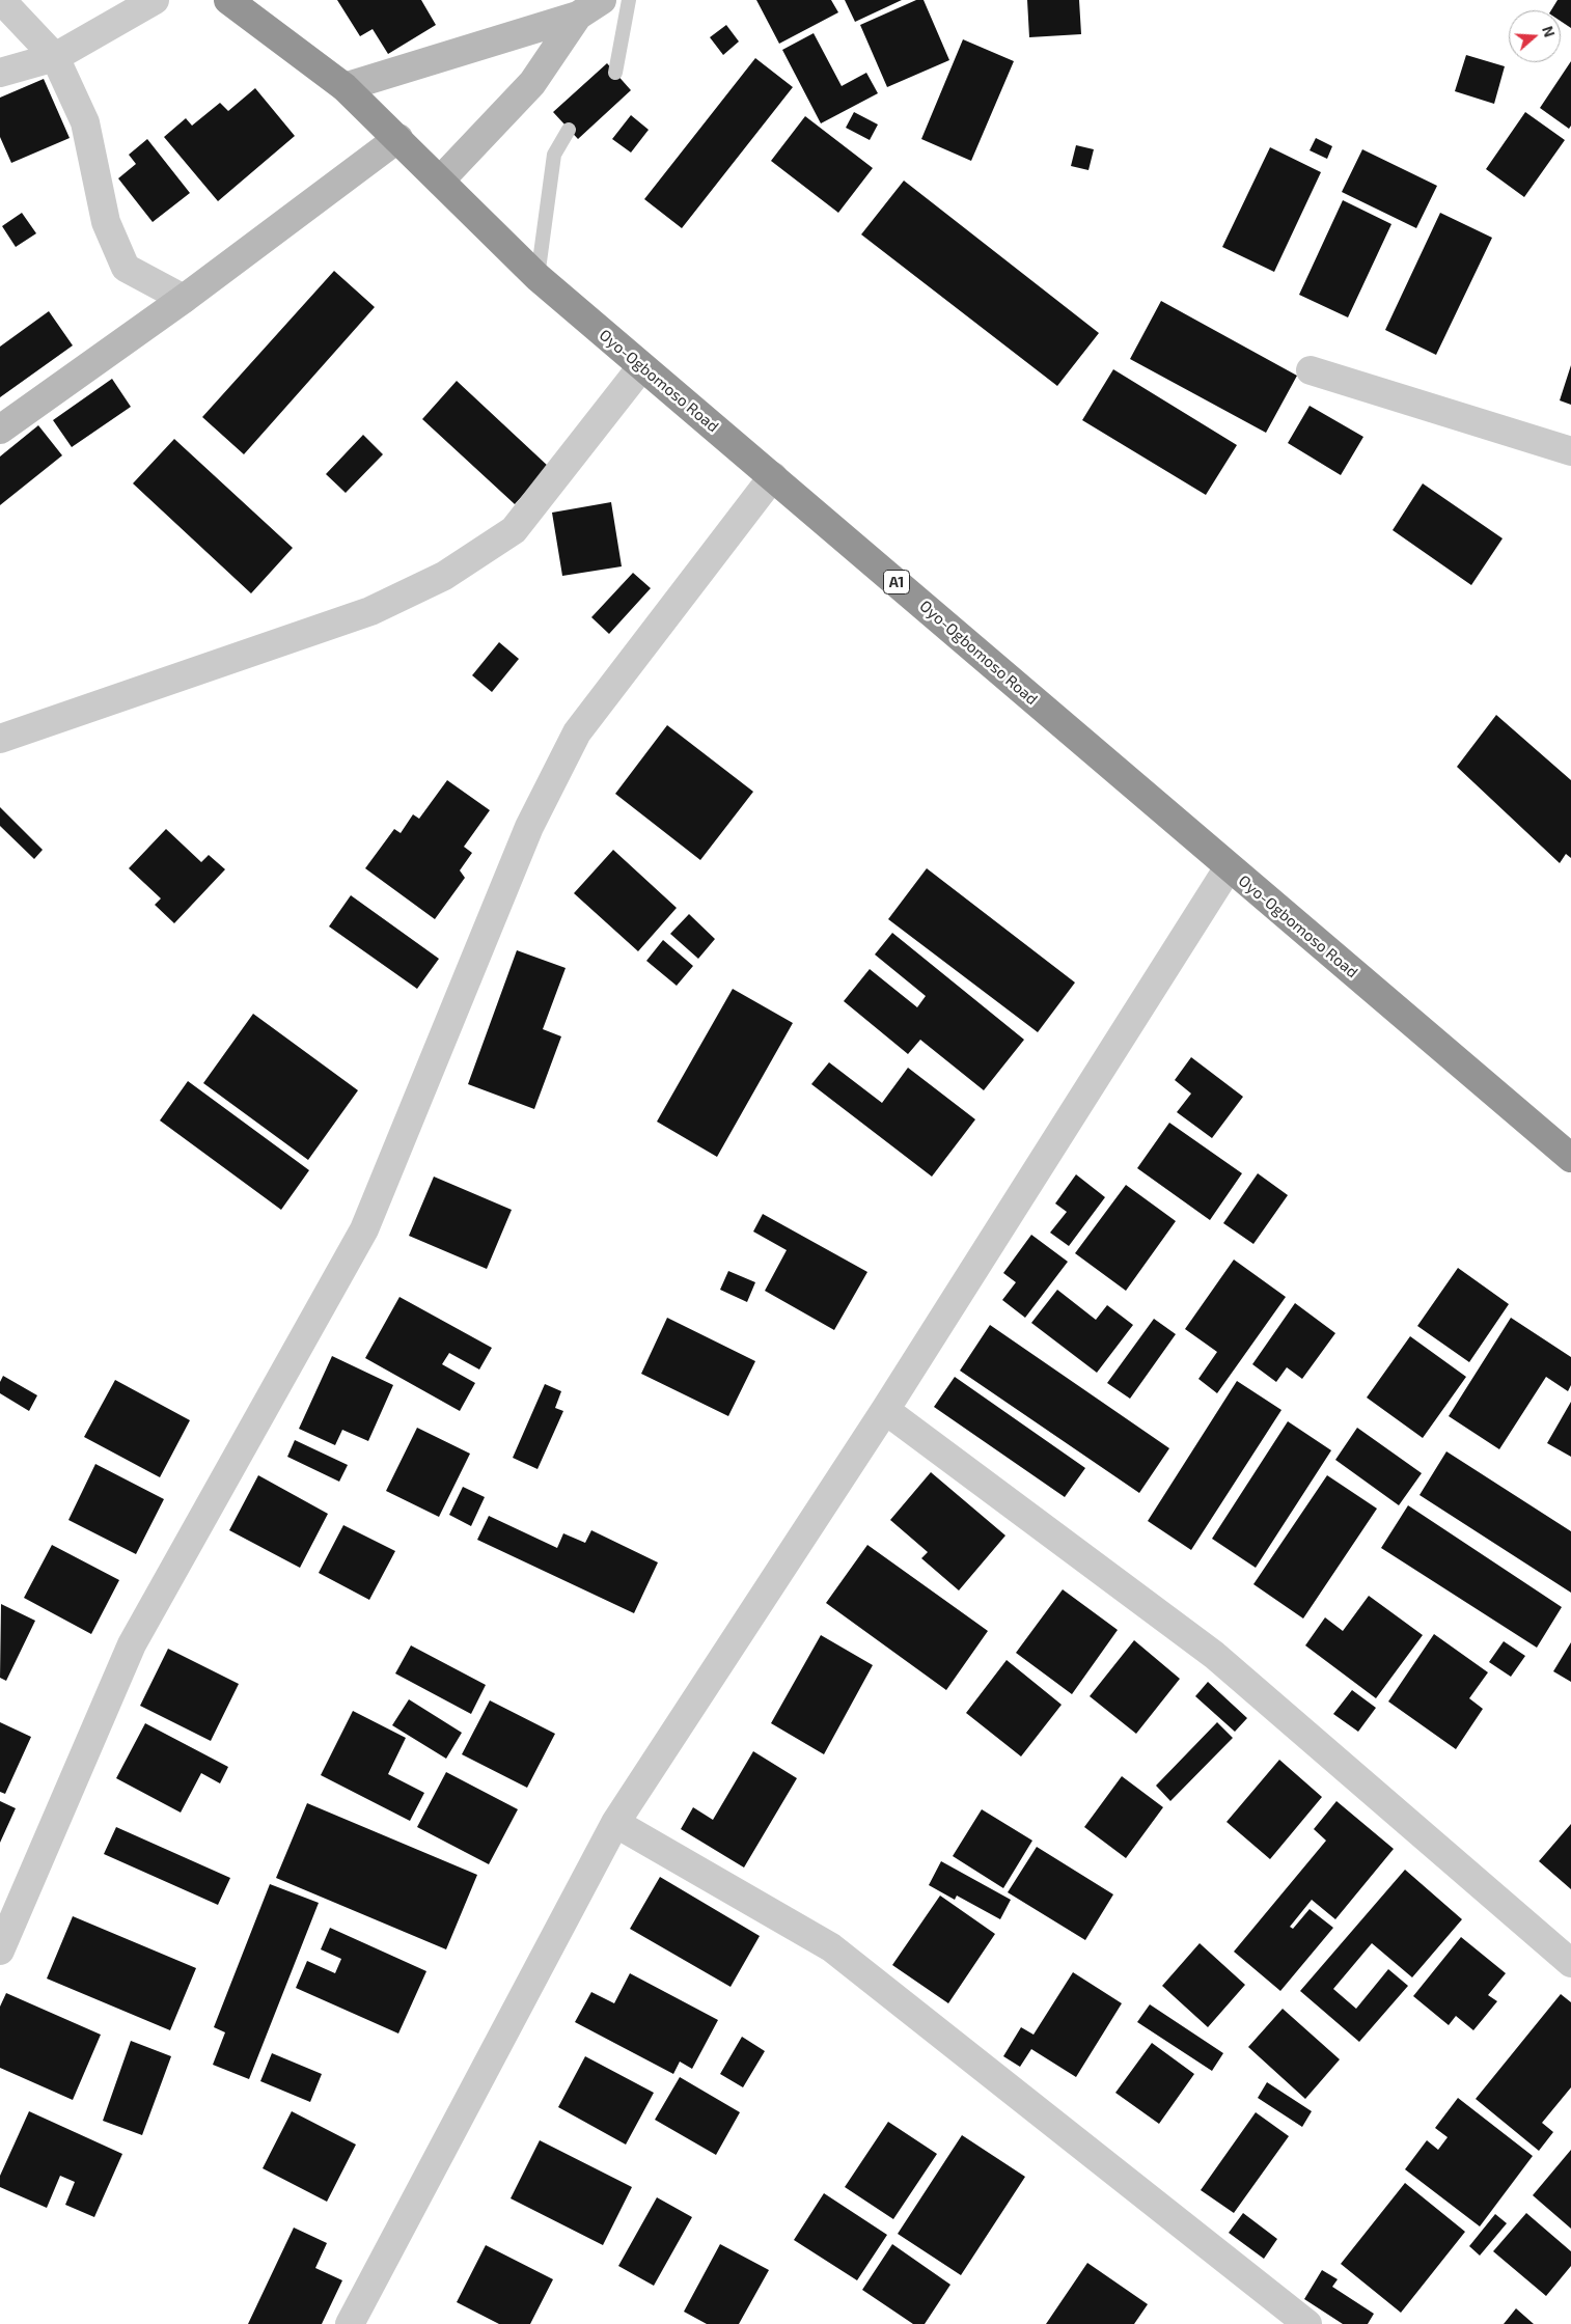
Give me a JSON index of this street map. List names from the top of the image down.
{
  "streets": {
    "highway": ["Oyo-Ogbomoso Road", "A1"]
  },
  "north": "right"
}
